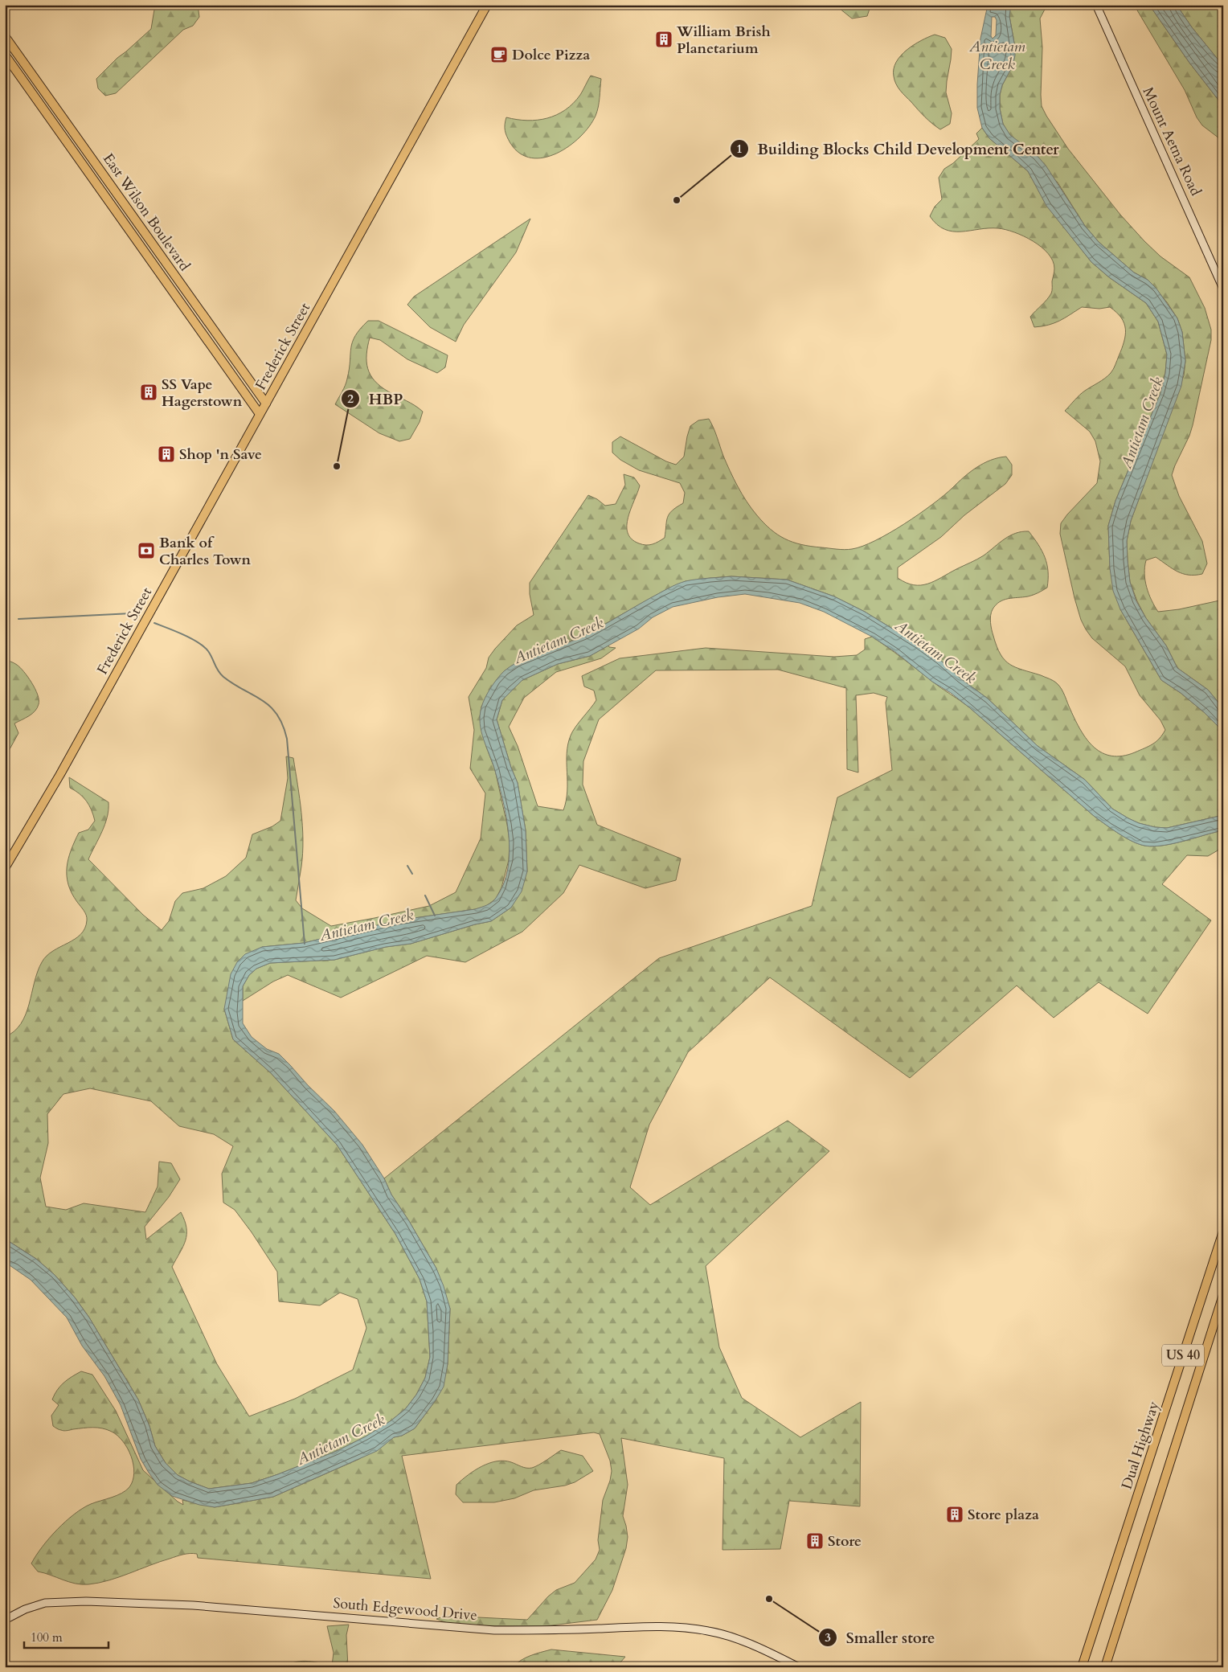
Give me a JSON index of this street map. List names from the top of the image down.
{
  "streets": {
    "main road": [
      "Mount Aetna Road",
      "East Wilson Boulevard",
      "Frederick Street",
      "US 40",
      "Dual Highway",
      "South Edgewood Drive"
    ]
  },
  "crossings": [
    ["East Wilson Boulevard", "Frederick Street"]
  ],
  "water": ["Antietam Creek"],
  "places": {
    "building": [
      "William Brish Planetarium",
      "SS Vape Hagerstown",
      "Shop 'n Save",
      "Store plaza",
      "Store"
    ],
    "cafe": ["Dolce Pizza"],
    "other": ["Building Blocks Child Development Center", "HBP", "Smaller store"],
    "bank": ["Bank of Charles Town"]
  },
  "scale_bar": "100 m"
}
